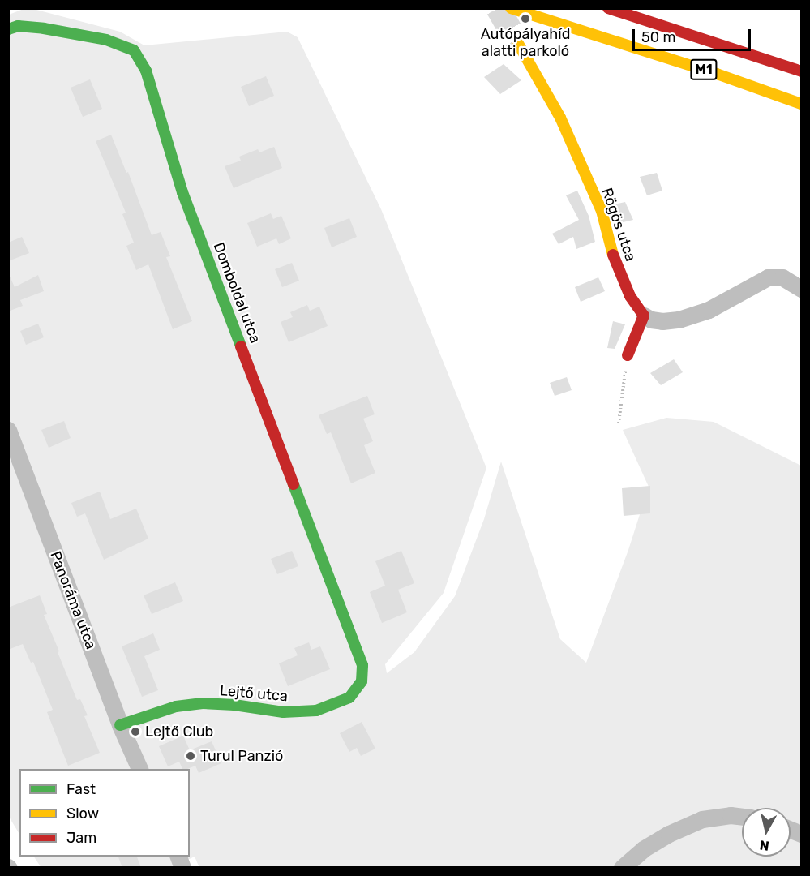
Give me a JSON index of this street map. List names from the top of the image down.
{
  "streets": {
    "main road": [
      "M1",
      "Rögös utca",
      "Domboldal utca",
      "Lejtő utca"
    ],
    "street": ["Panoráma utca"]
  },
  "crossings": [
    ["Domboldal utca", "Lejtő utca"],
    ["Panoráma utca", "Lejtő utca"]
  ],
  "places": ["Autópályahíd alatti parkoló", "Lejtő Club", "Turul Panzió"],
  "legend": ["Fast", "Slow", "Jam"],
  "scale_bar": "50 m",
  "north": "bottom"
}
